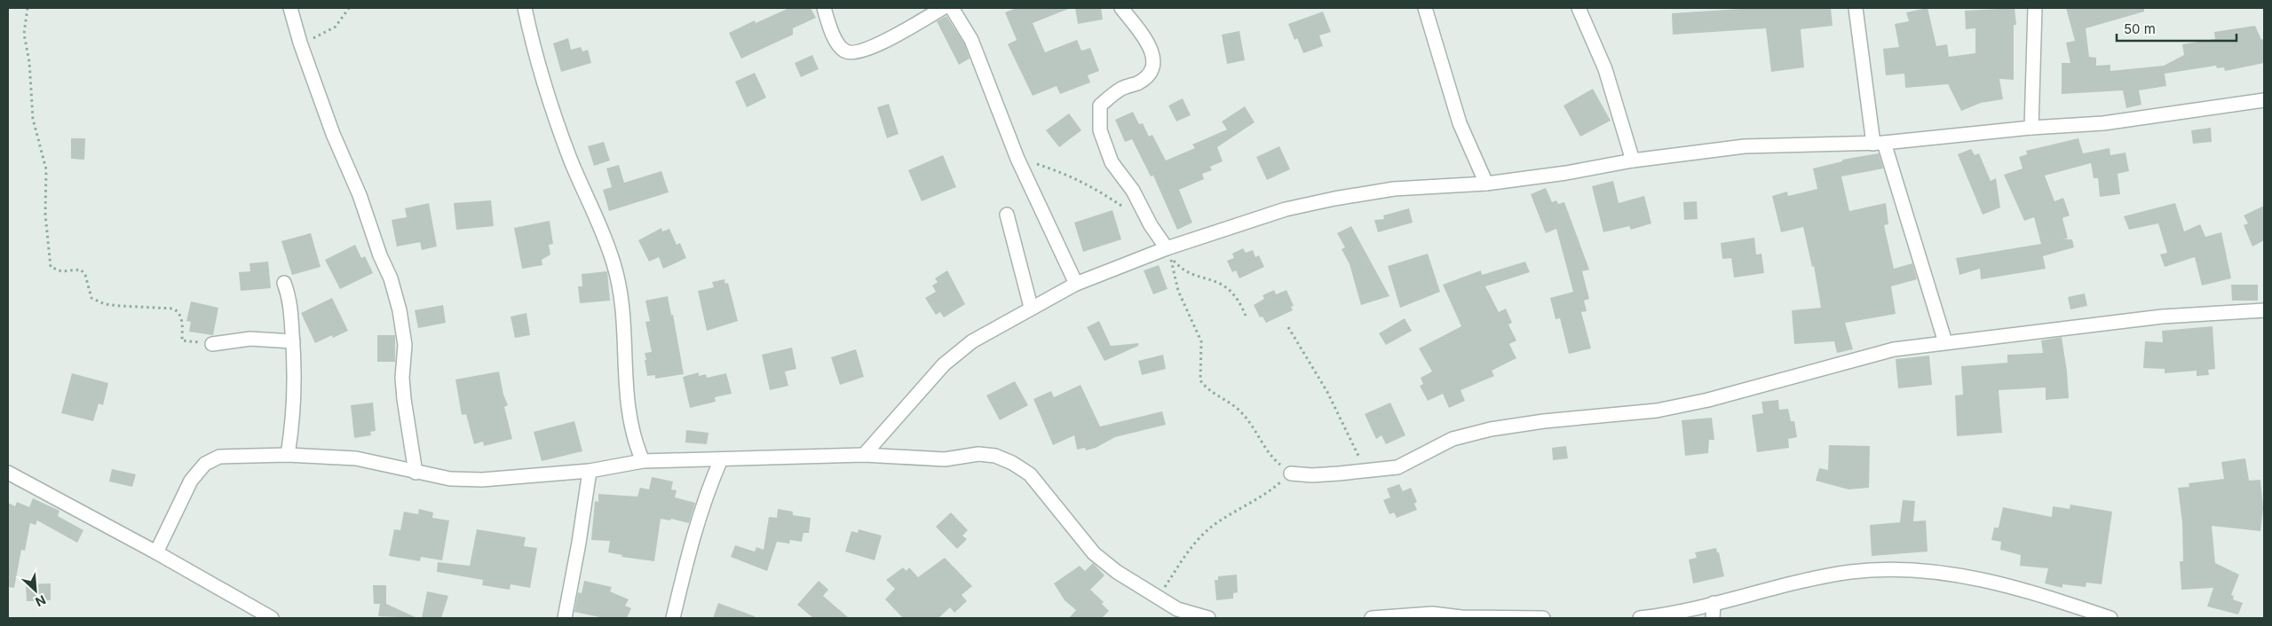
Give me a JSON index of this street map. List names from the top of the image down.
{
  "scale_bar": "50 m",
  "north": "bottom right"
}
